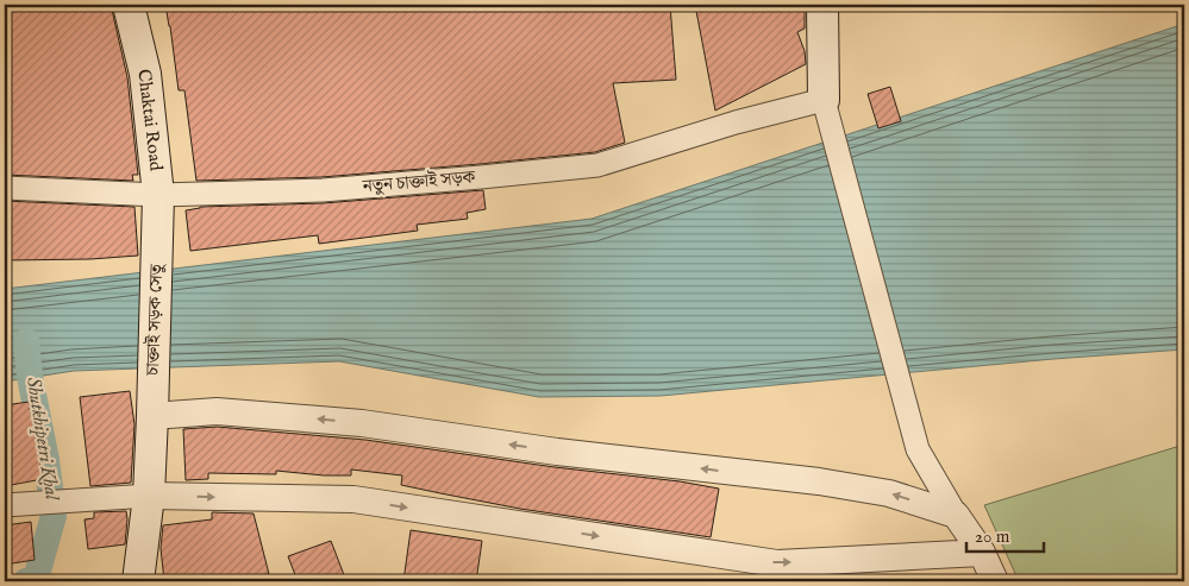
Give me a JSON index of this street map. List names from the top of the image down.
{
  "streets": {
    "main road": ["Chaktai Road", "চাক্তাই সড়ক সেতু"],
    "street": ["নতুন চাক্তাই সড়ক"]
  },
  "crossings": [
    ["Chaktai Road", "নতুন চাক্তাই সড়ক"],
    ["Chaktai Road", "চাক্তাই সড়ক সেতু"]
  ],
  "water": ["Shutkhipetri Khal"],
  "scale_bar": "20 m"
}
